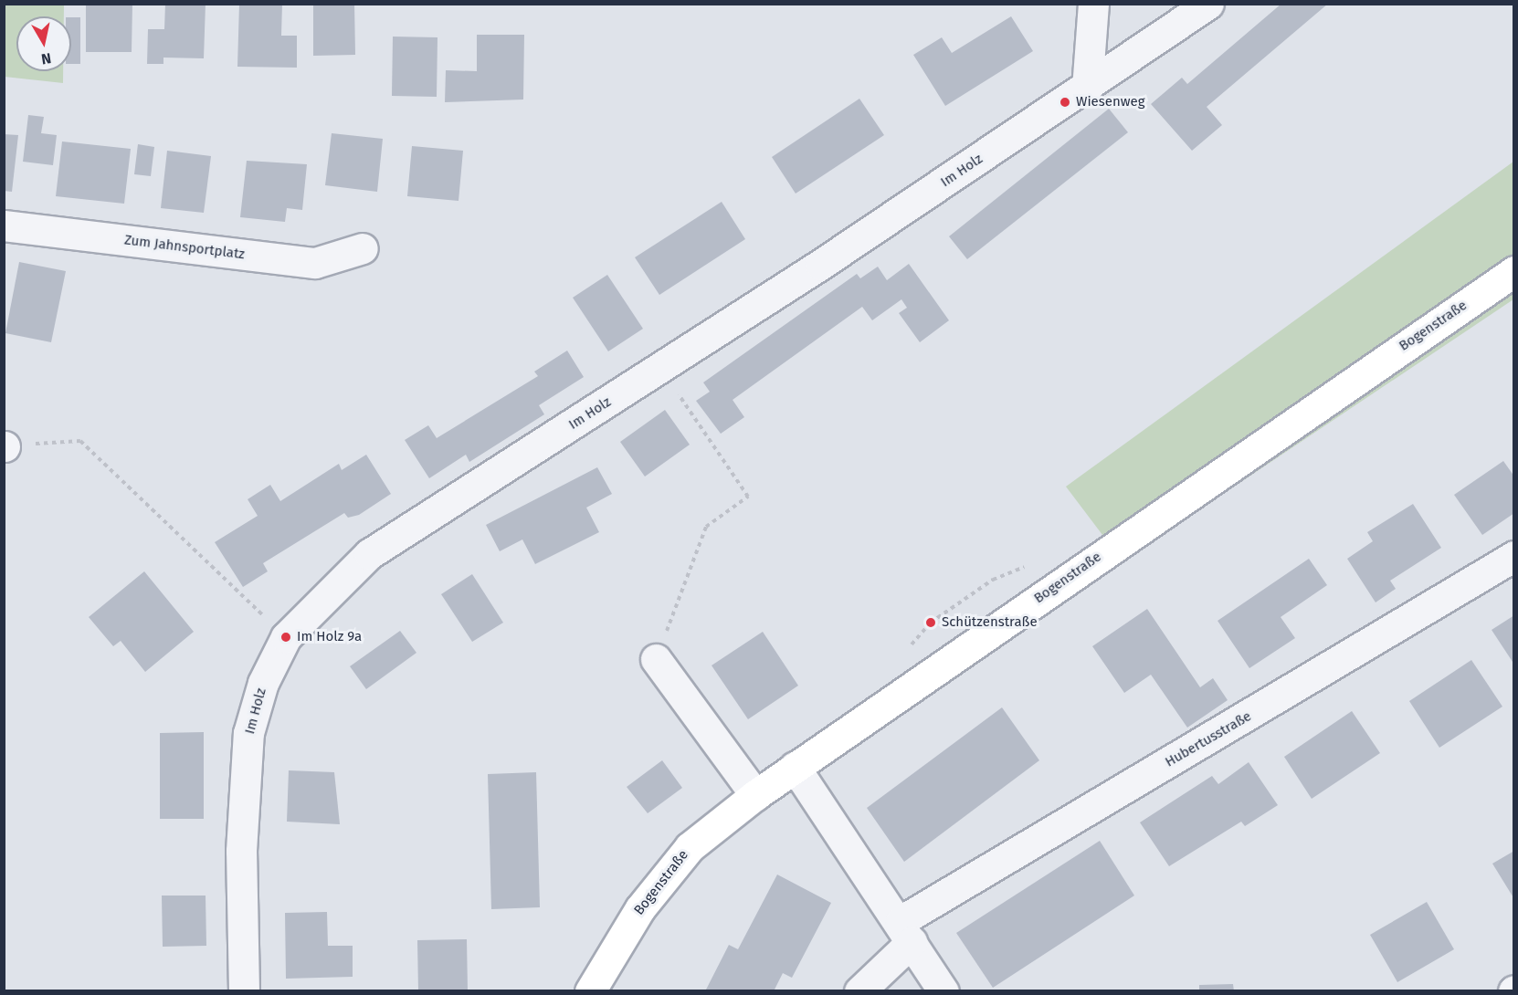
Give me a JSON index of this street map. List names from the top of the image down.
{
  "streets": {
    "main road": ["Bogenstraße"],
    "street": ["Im Holz", "Zum Jahnsportplatz", "Hubertusstraße"]
  },
  "places": ["Wiesenweg", "Schützenstraße", "Im Holz 9a"],
  "north": "bottom"
}
